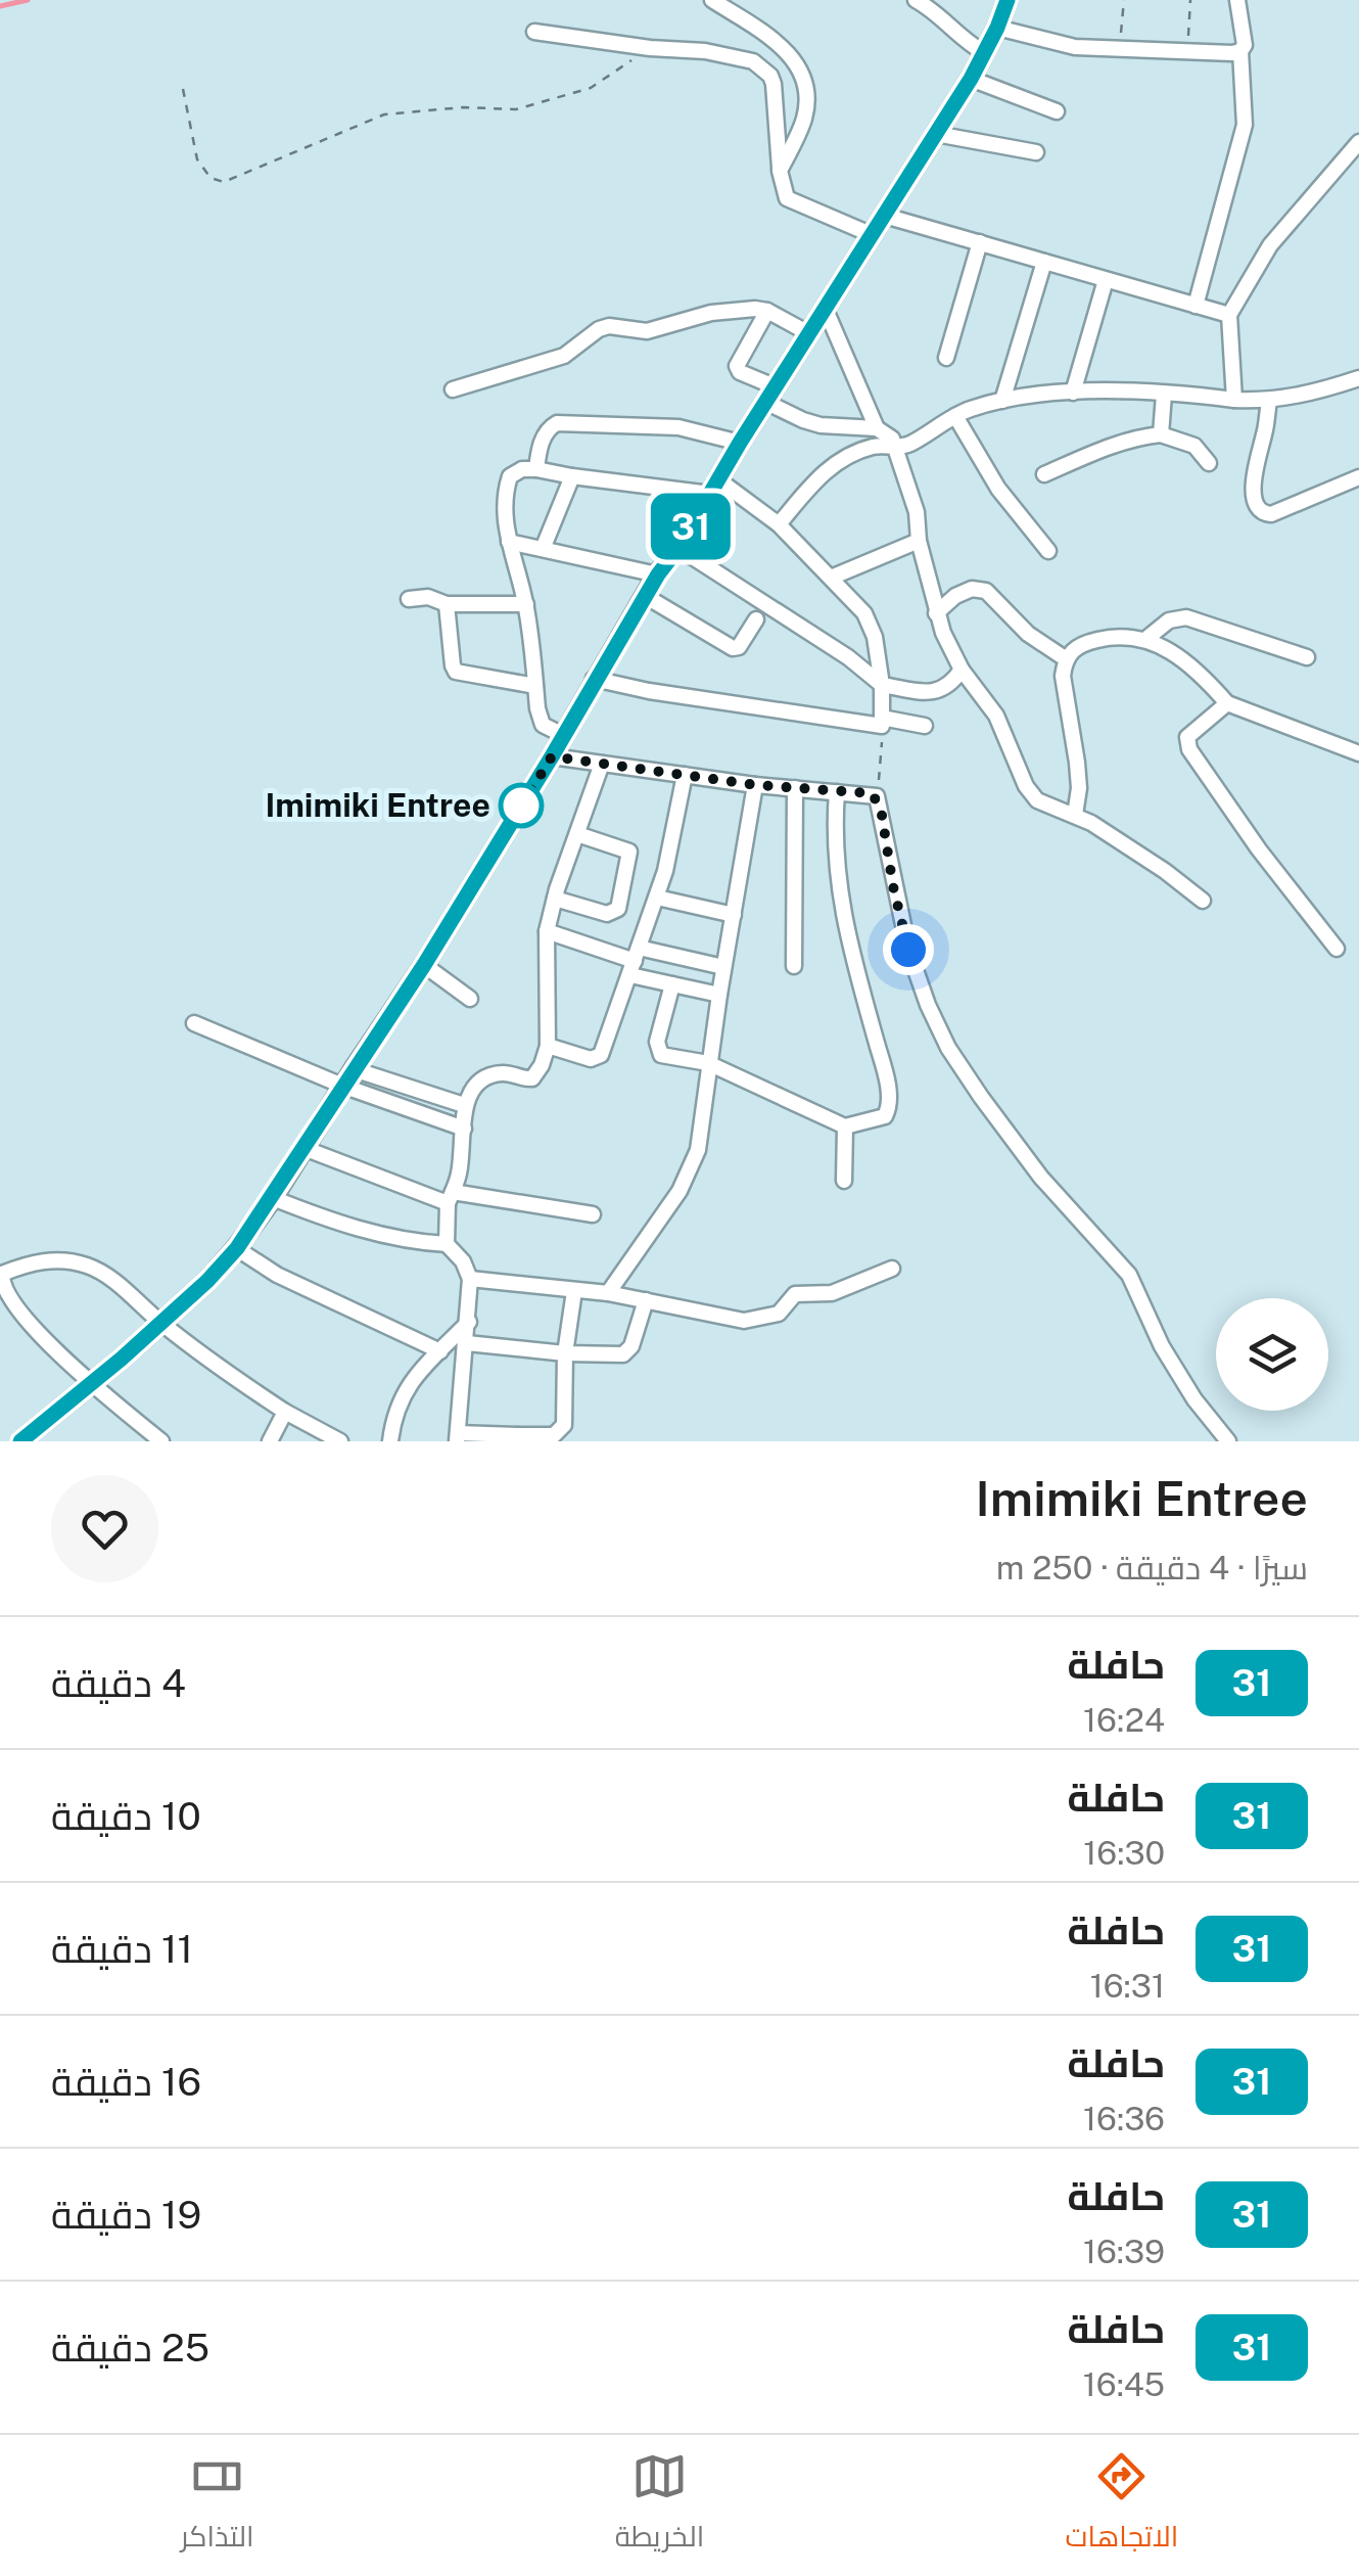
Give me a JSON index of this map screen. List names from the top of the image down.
{
  "places": ["Imimiki Entree"],
  "lines": ["bus line 31"],
  "page": {
    "on_map": "31",
    "heading": ["Imimiki Entree", "سيرًا · 4 دقيقة · 250 m"],
    "list": [
      {
        "mark": "31",
        "name": "حافلة",
        "note": "16:24",
        "value": "4 دقيقة"
      },
      {
        "mark": "31",
        "name": "حافلة",
        "note": "16:30",
        "value": "10 دقيقة"
      },
      {
        "mark": "31",
        "name": "حافلة",
        "note": "16:31",
        "value": "11 دقيقة"
      },
      {
        "mark": "31",
        "name": "حافلة",
        "note": "16:36",
        "value": "16 دقيقة"
      },
      {
        "mark": "31",
        "name": "حافلة",
        "note": "16:39",
        "value": "19 دقيقة"
      },
      {
        "mark": "31",
        "name": "حافلة",
        "note": "16:45",
        "value": "25 دقيقة"
      }
    ],
    "tabs": ["الاتجاهات", "الخريطة", "التذاكر"]
  }
}
